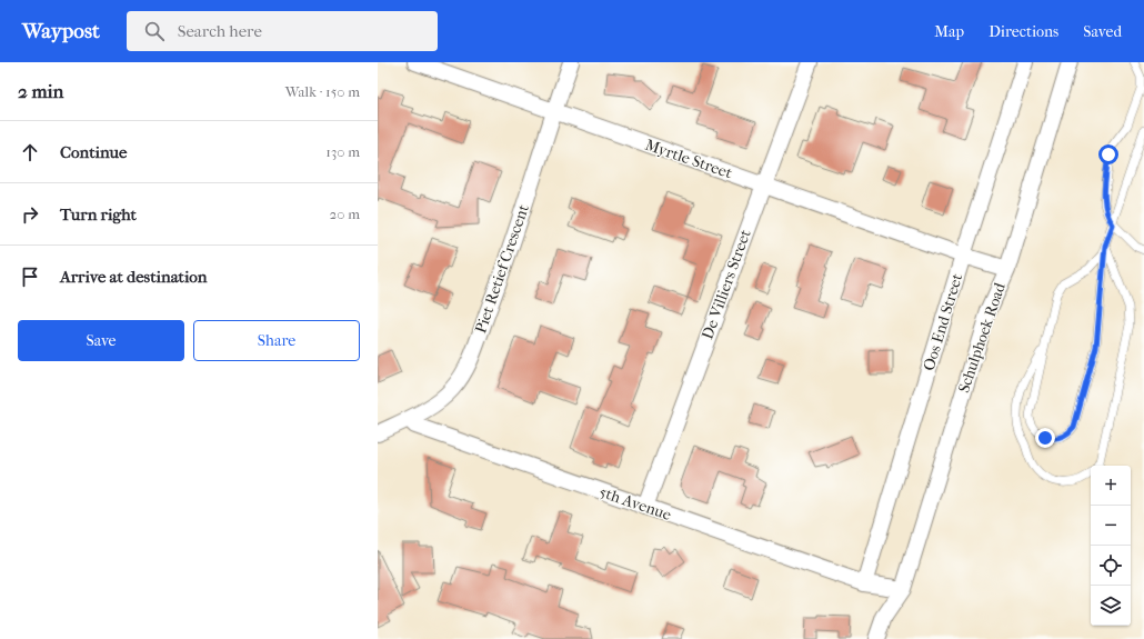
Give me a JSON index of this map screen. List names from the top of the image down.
{
  "streets": {
    "street": [
      "Myrtle Street",
      "Piet Retief Crescent",
      "De Villiers Street",
      "Oos End Street",
      "Schulphoek Road",
      "5th Avenue"
    ]
  },
  "crossings": [
    ["Myrtle Street", "Piet Retief Crescent"],
    ["Myrtle Street", "De Villiers Street"],
    ["Myrtle Street", "Oos End Street"],
    ["Myrtle Street", "Schulphoek Road"],
    ["Piet Retief Crescent", "5th Avenue"],
    ["De Villiers Street", "5th Avenue"],
    ["Oos End Street", "5th Avenue"],
    ["Schulphoek Road", "5th Avenue"]
  ],
  "page": {
    "header": "Waypost",
    "search": "Search here",
    "nav": ["Map", "Directions", "Saved"],
    "heading": ["2 min", "Walk · 150 m"],
    "list": [
      ["Continue", "130 m"],
      ["Turn right", "20 m"],
      "Arrive at destination"
    ],
    "buttons": ["Save", "Share"],
    "map_buttons": ["+", "−"]
  }
}
